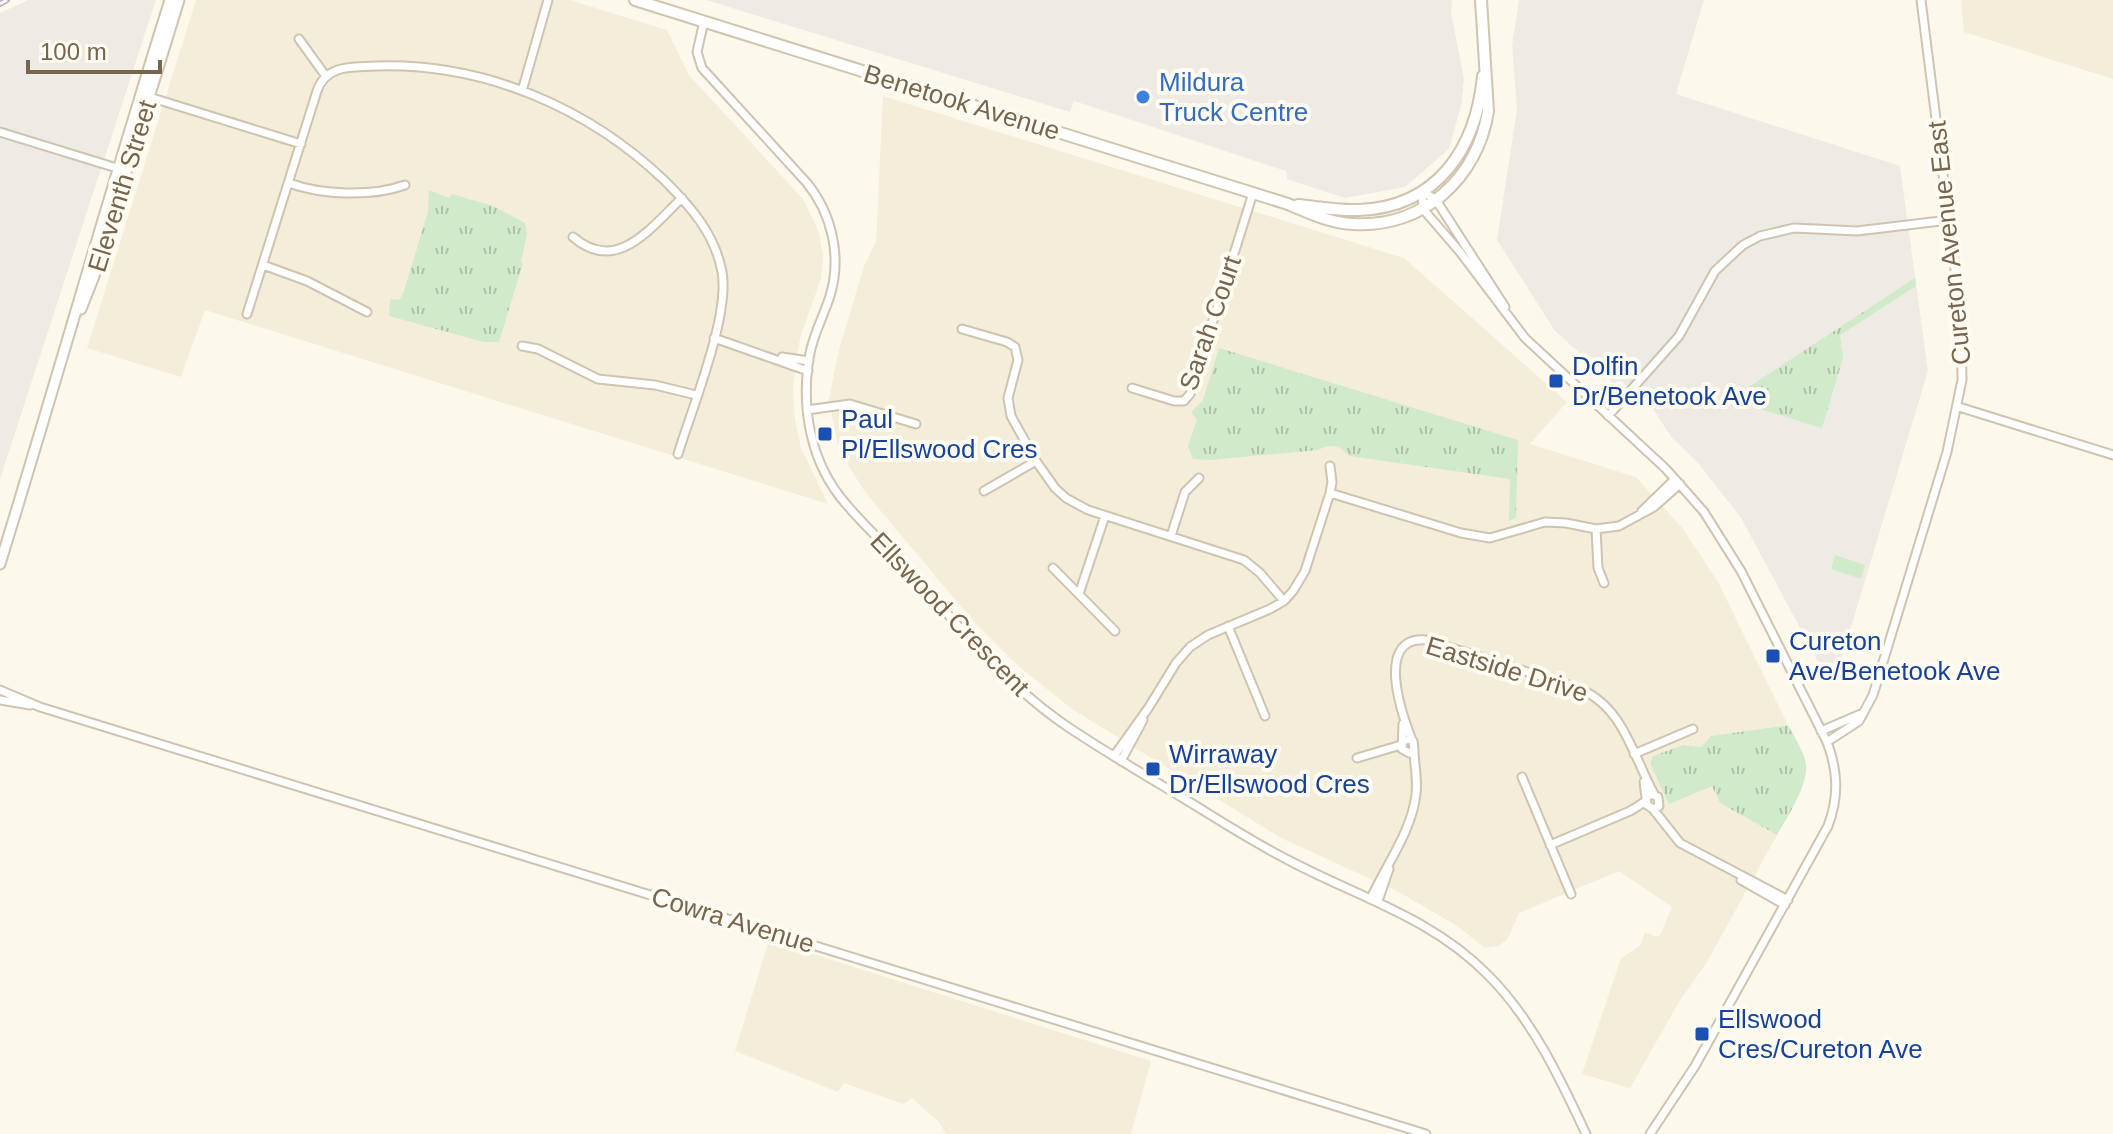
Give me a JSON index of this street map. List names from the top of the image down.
{
  "streets": {
    "main road": ["Benetook Avenue"],
    "street": [
      "Eleventh Street",
      "Cureton Avenue East",
      "Sarah Court",
      "Ellswood Crescent",
      "Eastside Drive",
      "Cowra Avenue"
    ]
  },
  "crossings": [
    ["Benetook Avenue", "Sarah Court"],
    ["Benetook Avenue", "Ellswood Crescent"],
    ["Ellswood Crescent", "Eastside Drive"]
  ],
  "places": {
    "other": ["Mildura Truck Centre"],
    "transit": [
      "Dolfin Dr/Benetook Ave",
      "Paul Pl/Ellswood Cres",
      "Cureton Ave/Benetook Ave",
      "Wirraway Dr/Ellswood Cres",
      "Ellswood Cres/Cureton Ave"
    ]
  },
  "scale_bar": "100 m"
}
